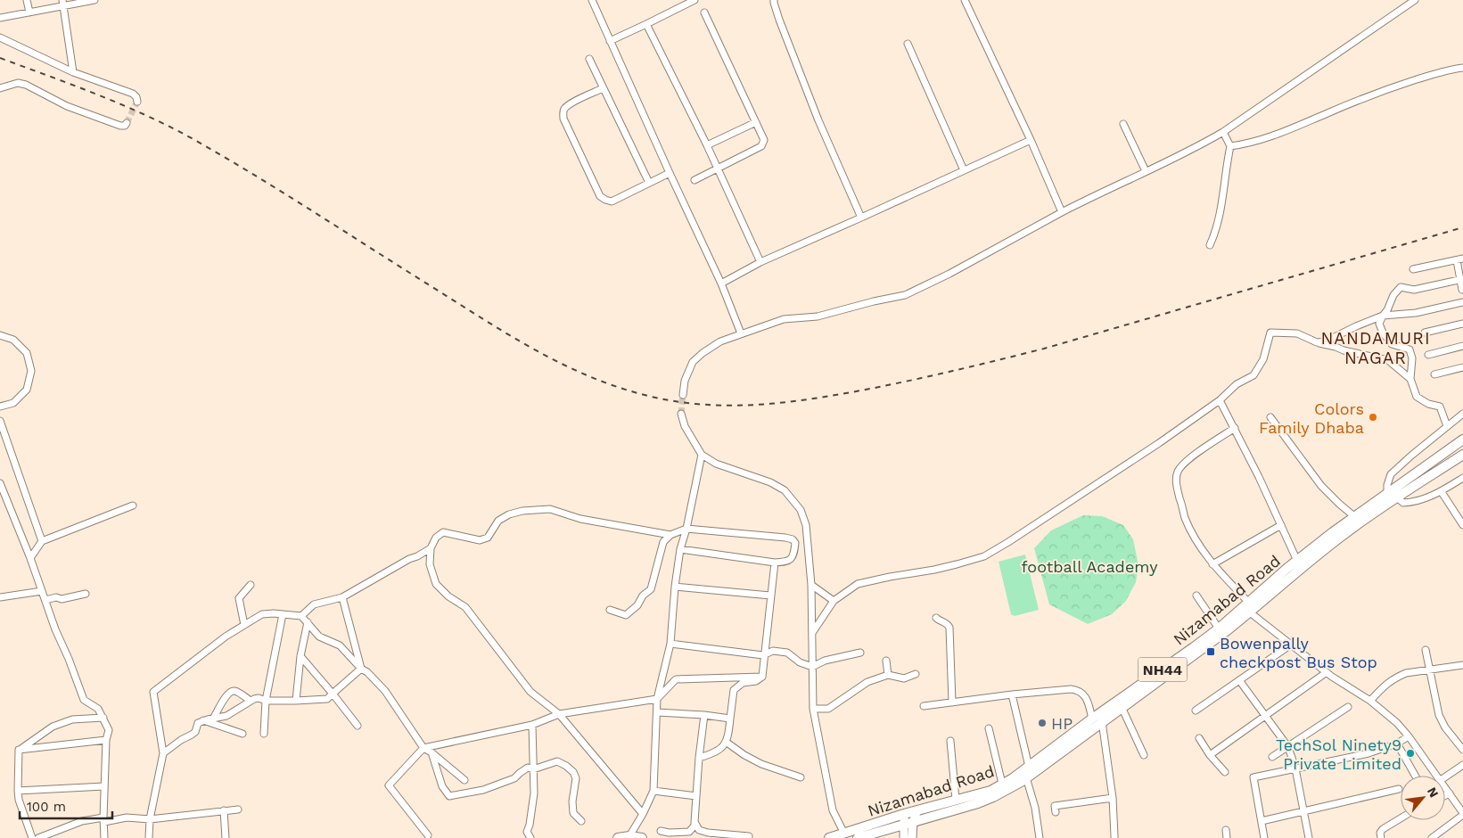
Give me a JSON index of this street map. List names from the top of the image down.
{
  "streets": {
    "highway": ["Nizamabad Road", "NH44"]
  },
  "districts": ["NANDAMURI NAGAR"],
  "parks": ["football Academy"],
  "places": {
    "other": ["Colors Family Dhaba", "HP", "TechSol Ninety9 Private Limited"],
    "transit": ["Bowenpally checkpost Bus Stop"]
  },
  "scale_bar": "100 m",
  "north": "top right"
}
